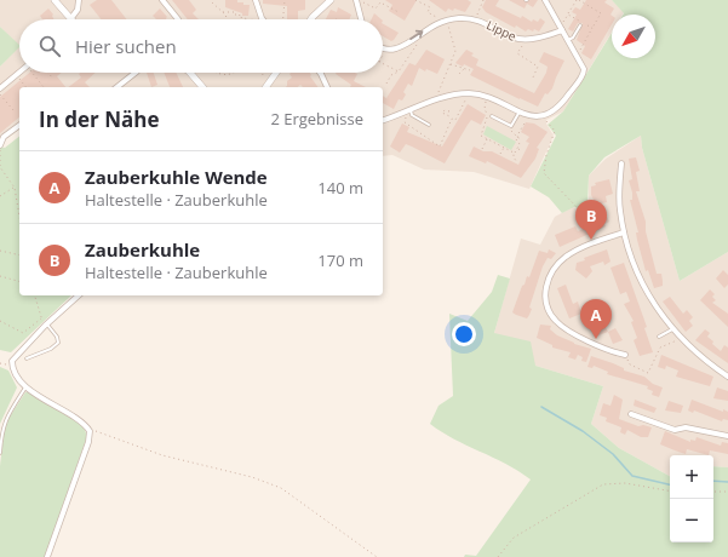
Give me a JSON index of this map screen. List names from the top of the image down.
{
  "streets": {
    "street": ["Lippe"]
  },
  "north": "bottom left",
  "page": {
    "search": "Hier suchen",
    "heading": ["In der Nähe", "2 Ergebnisse"],
    "list": [
      {
        "mark": "A",
        "name": "Zauberkuhle Wende",
        "note": "Haltestelle · Zauberkuhle",
        "value": "140 m"
      },
      {
        "mark": "B",
        "name": "Zauberkuhle",
        "note": "Haltestelle · Zauberkuhle",
        "value": "170 m"
      }
    ],
    "pins": ["B", "A"],
    "map_buttons": ["+", "−"]
  }
}
